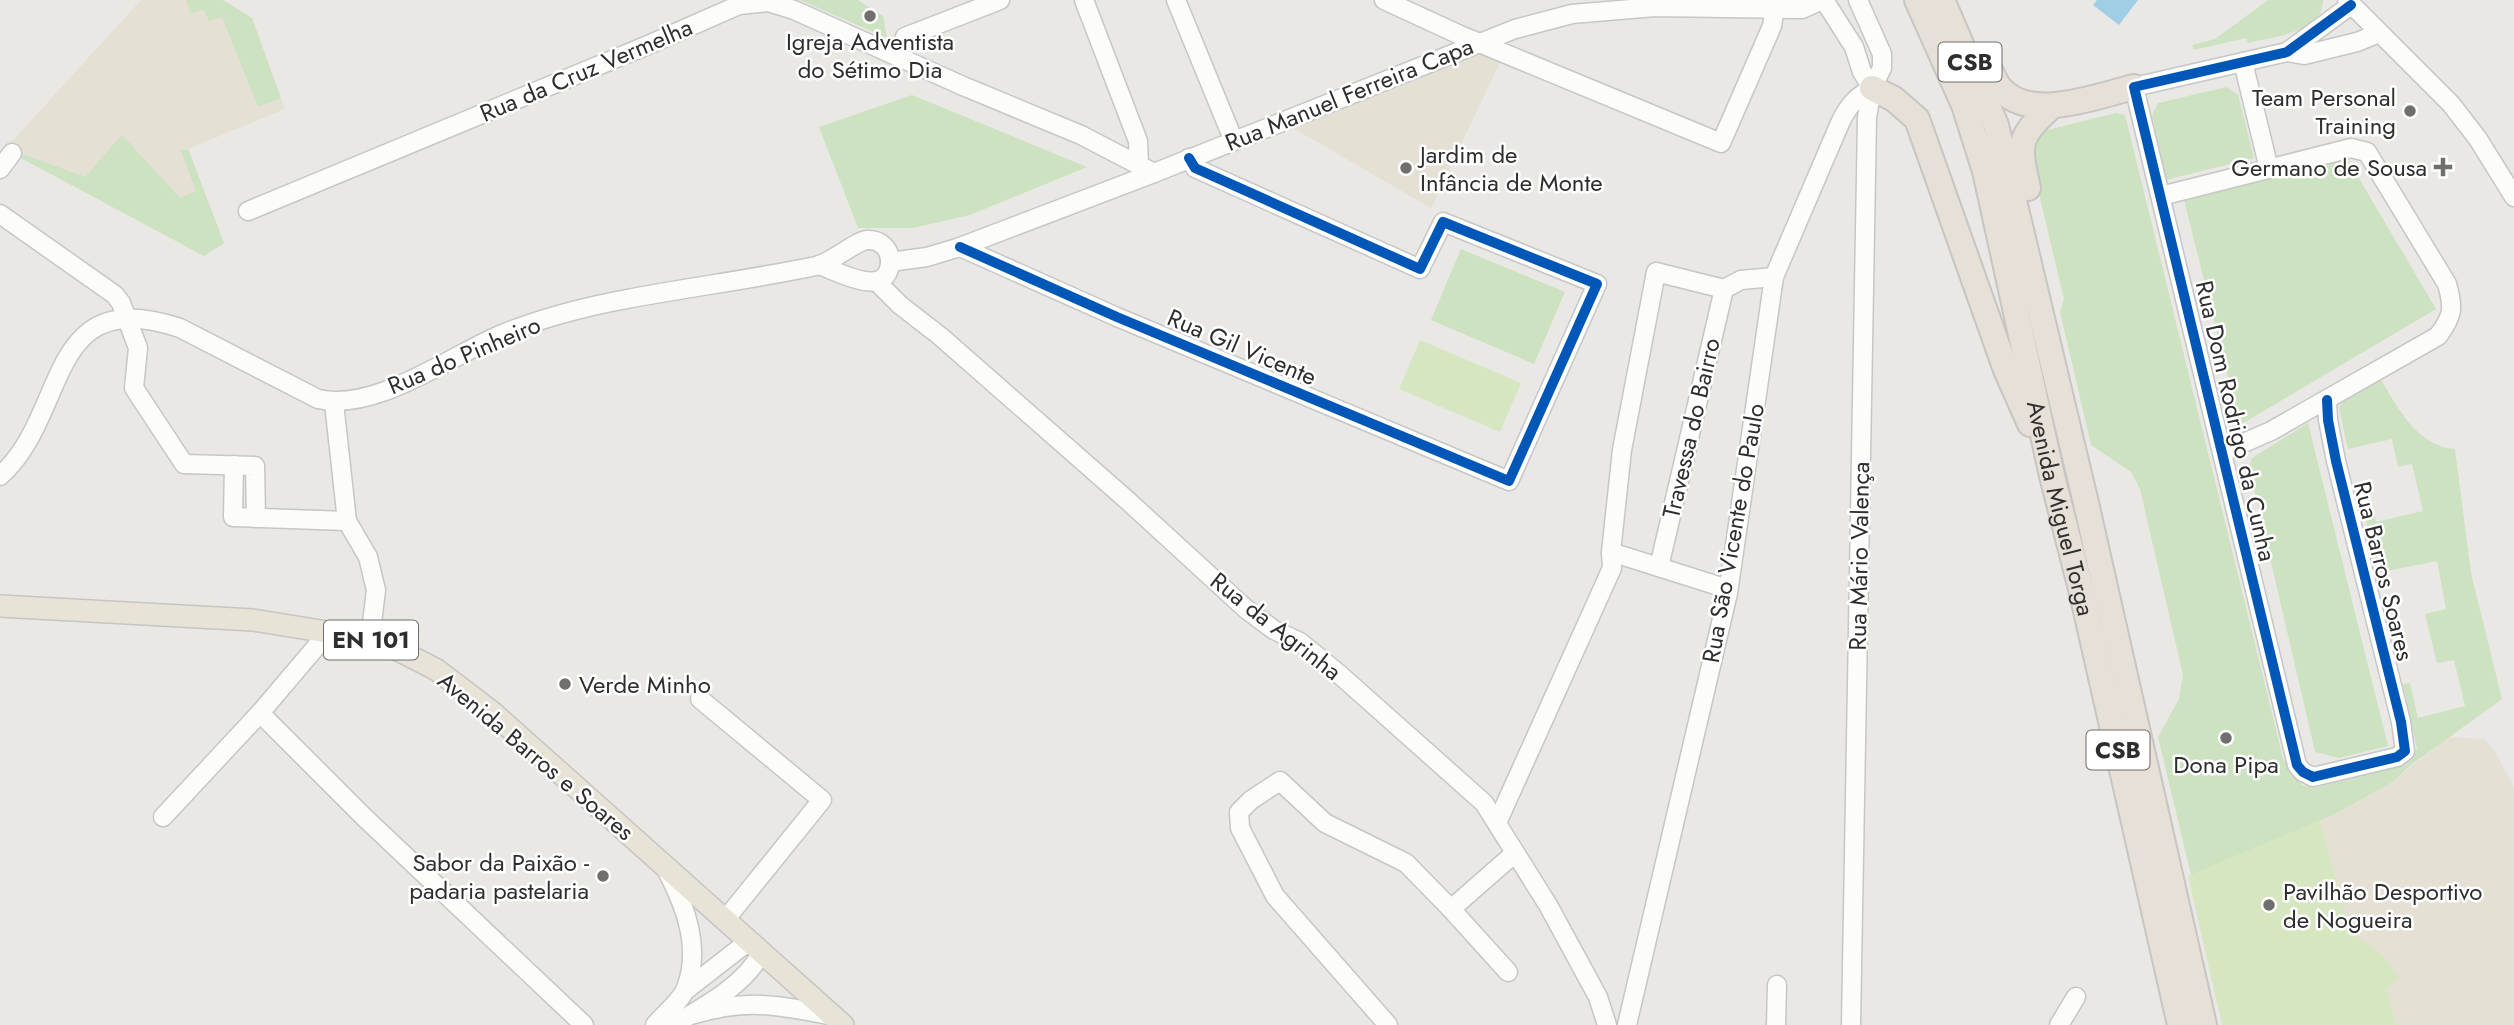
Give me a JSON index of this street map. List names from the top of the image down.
{
  "streets": {
    "highway": ["CSB", "Avenida Miguel Torga"],
    "main road": ["EN 101", "Avenida Barros e Soares"],
    "street": [
      "Rua da Cruz Vermelha",
      "Rua Manuel Ferreira Capa",
      "Rua Gil Vicente",
      "Rua do Pinheiro",
      "Rua Dom Rodrigo da Cunha",
      "Travessa do Bairro",
      "Rua São Vicente do Paulo",
      "Rua Mário Valença",
      "Rua Barros Soares",
      "Rua da Agrinha"
    ]
  },
  "crossings": [
    ["Rua da Cruz Vermelha", "Rua Manuel Ferreira Capa"],
    ["Rua Manuel Ferreira Capa", "Rua Gil Vicente"],
    ["Rua Manuel Ferreira Capa", "Rua do Pinheiro"],
    ["Rua Manuel Ferreira Capa", "Rua da Agrinha"],
    ["Rua do Pinheiro", "Rua da Agrinha"],
    ["Rua Dom Rodrigo da Cunha", "Rua Barros Soares"],
    ["Rua São Vicente do Paulo", "Rua Mário Valença"]
  ],
  "places": {
    "other": [
      "Igreja Adventista do Sétimo Dia",
      "Team Personal Training",
      "Jardim de Infância de Monte",
      "Verde Minho",
      "Dona Pipa",
      "Sabor da Paixão - padaria pastelaria",
      "Pavilhão Desportivo de Nogueira"
    ],
    "health": ["Germano de Sousa"]
  }
}
